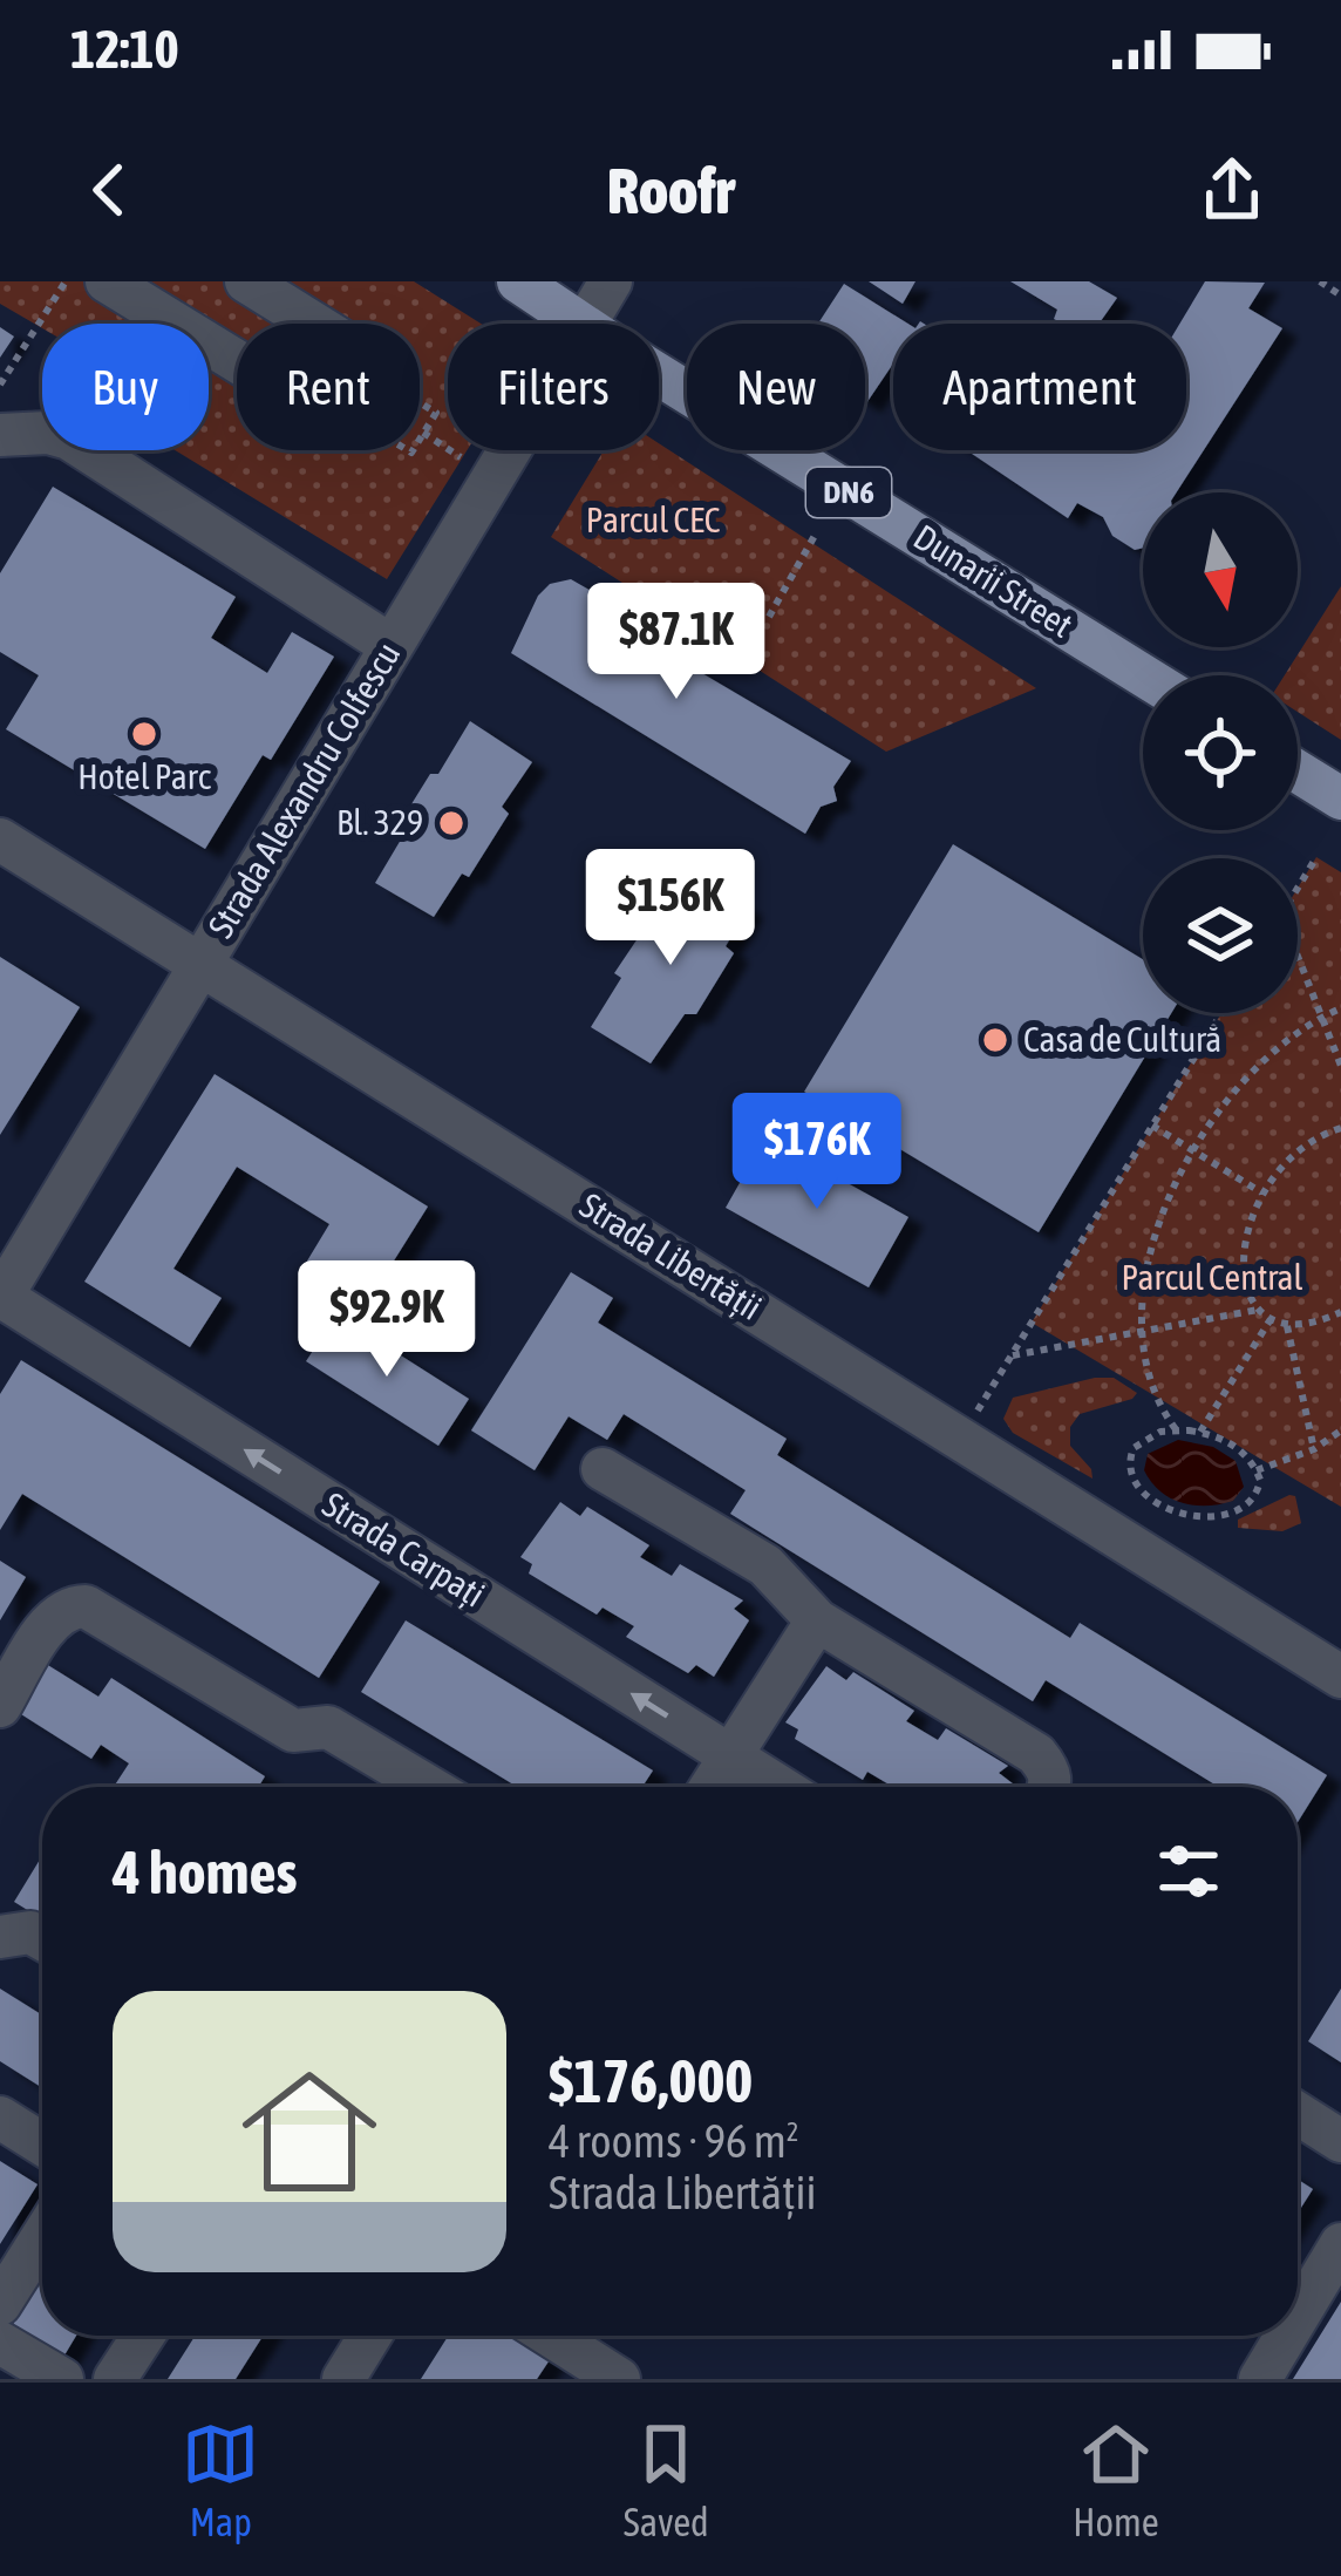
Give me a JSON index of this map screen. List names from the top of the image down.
{
  "streets": {
    "main road": ["DN6", "Dunarii Street"],
    "street": ["Strada Alexandru Colfescu", "Strada Libertății", "Strada Carpați"]
  },
  "crossings": [
    ["Strada Alexandru Colfescu", "Strada Libertății"],
    ["Strada Alexandru Colfescu", "Strada Carpați"]
  ],
  "parks": ["Parcul CEC", "Parcul Central"],
  "places": ["Hotel Parc", "Bl. 329", "Casa de Cultură"],
  "north": "bottom",
  "page": {
    "status": "12:10",
    "header": "Roofr",
    "chip": [
      "Buy",
      "Rent",
      "Filters",
      "New",
      "Apartment"
    ],
    "price": [
      "$87.1K",
      "$156K",
      "$176K",
      "$92.9K"
    ],
    "heading": "4 homes",
    "list": [
      {
        "name": "$176,000",
        "note": "4 rooms · 96 m² · Strada Libertății"
      }
    ],
    "tabs": ["Map", "Saved", "Home"]
  }
}
